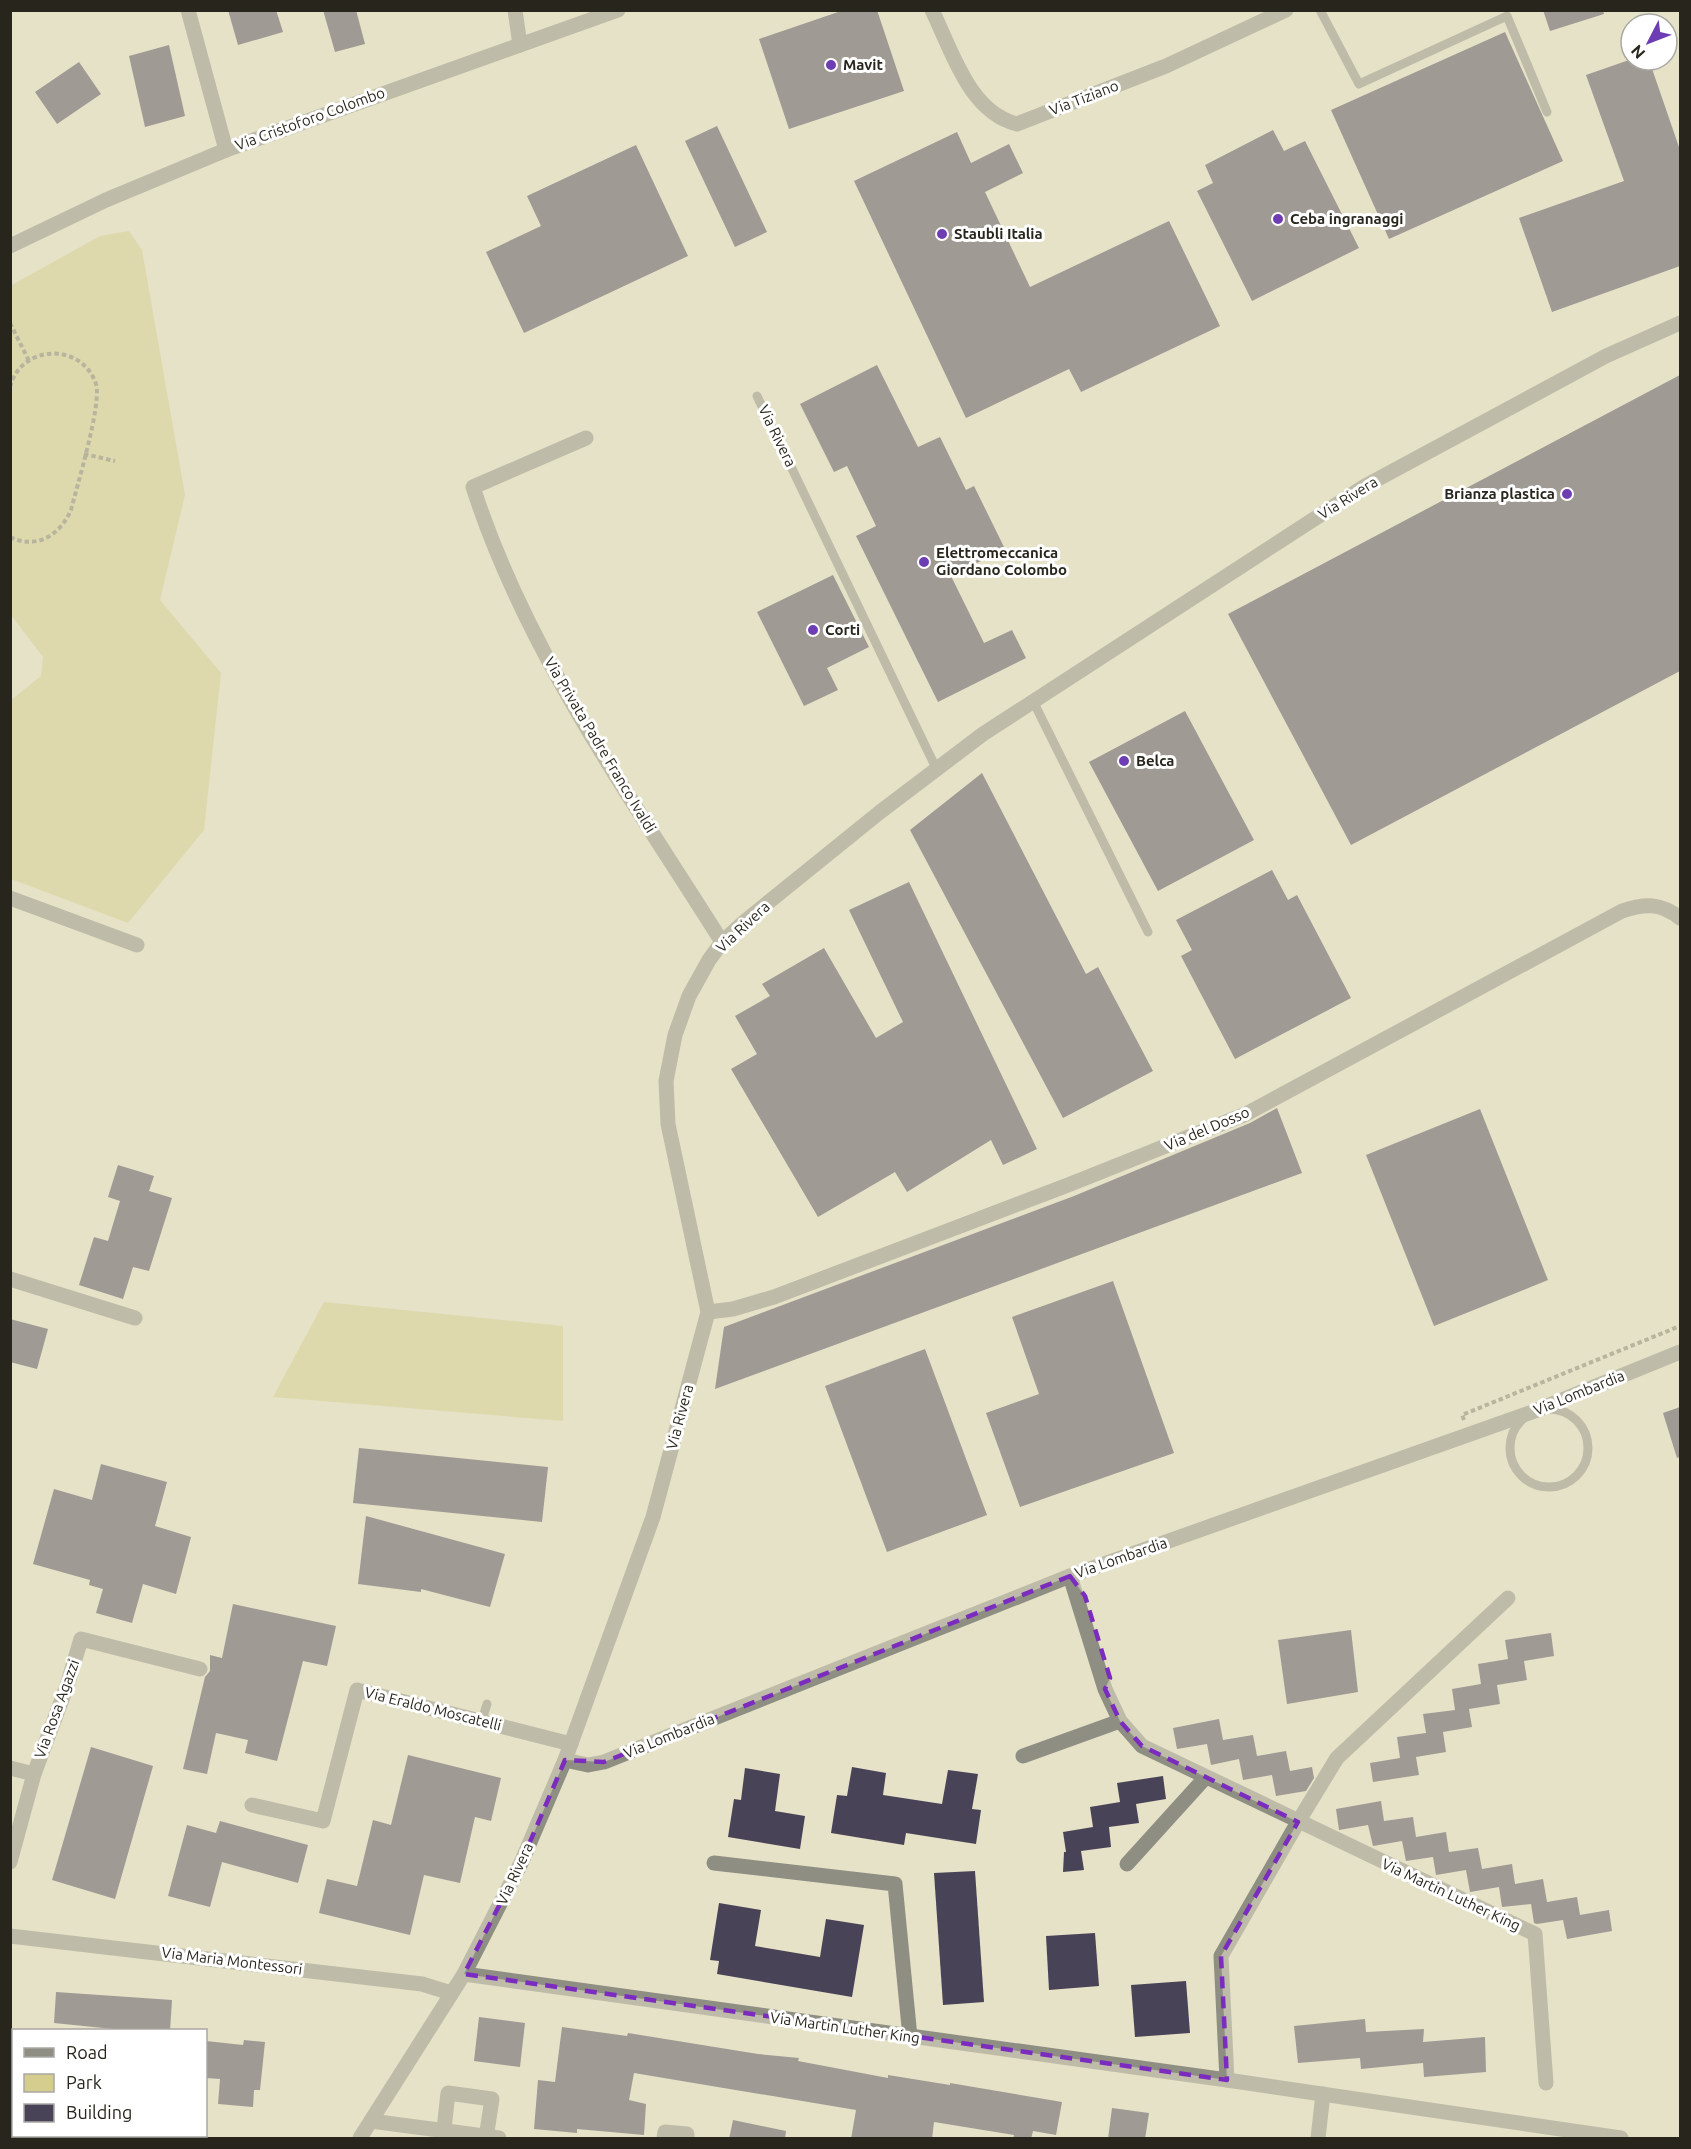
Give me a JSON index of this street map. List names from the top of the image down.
{
  "streets": {
    "street": [
      "Via Tiziano",
      "Via Cristoforo Colombo",
      "Via Rivera",
      "Via Privata Padre Franco Ivaldi",
      "Via del Dosso",
      "Via Lombardia",
      "Via Rosa Agazzi",
      "Via Eraldo Moscatelli",
      "Via Martin Luther King",
      "Via Maria Montessori"
    ]
  },
  "crossings": [
    ["Via Rivera", "Via Privata Padre Franco Ivaldi"],
    ["Via Rivera", "Via del Dosso"],
    ["Via Rivera", "Via Lombardia"],
    ["Via Rivera", "Via Eraldo Moscatelli"],
    ["Via Rivera", "Via Martin Luther King"],
    ["Via Rivera", "Via Maria Montessori"],
    ["Via Lombardia", "Via Martin Luther King"]
  ],
  "places": [
    "Mavit",
    "Ceba ingranaggi",
    "Staubli Italia",
    "Brianza plastica",
    "Elettromeccanica Giordano Colombo",
    "Corti",
    "Belca"
  ],
  "legend": ["Road", "Park", "Building"],
  "north": "bottom left"
}
